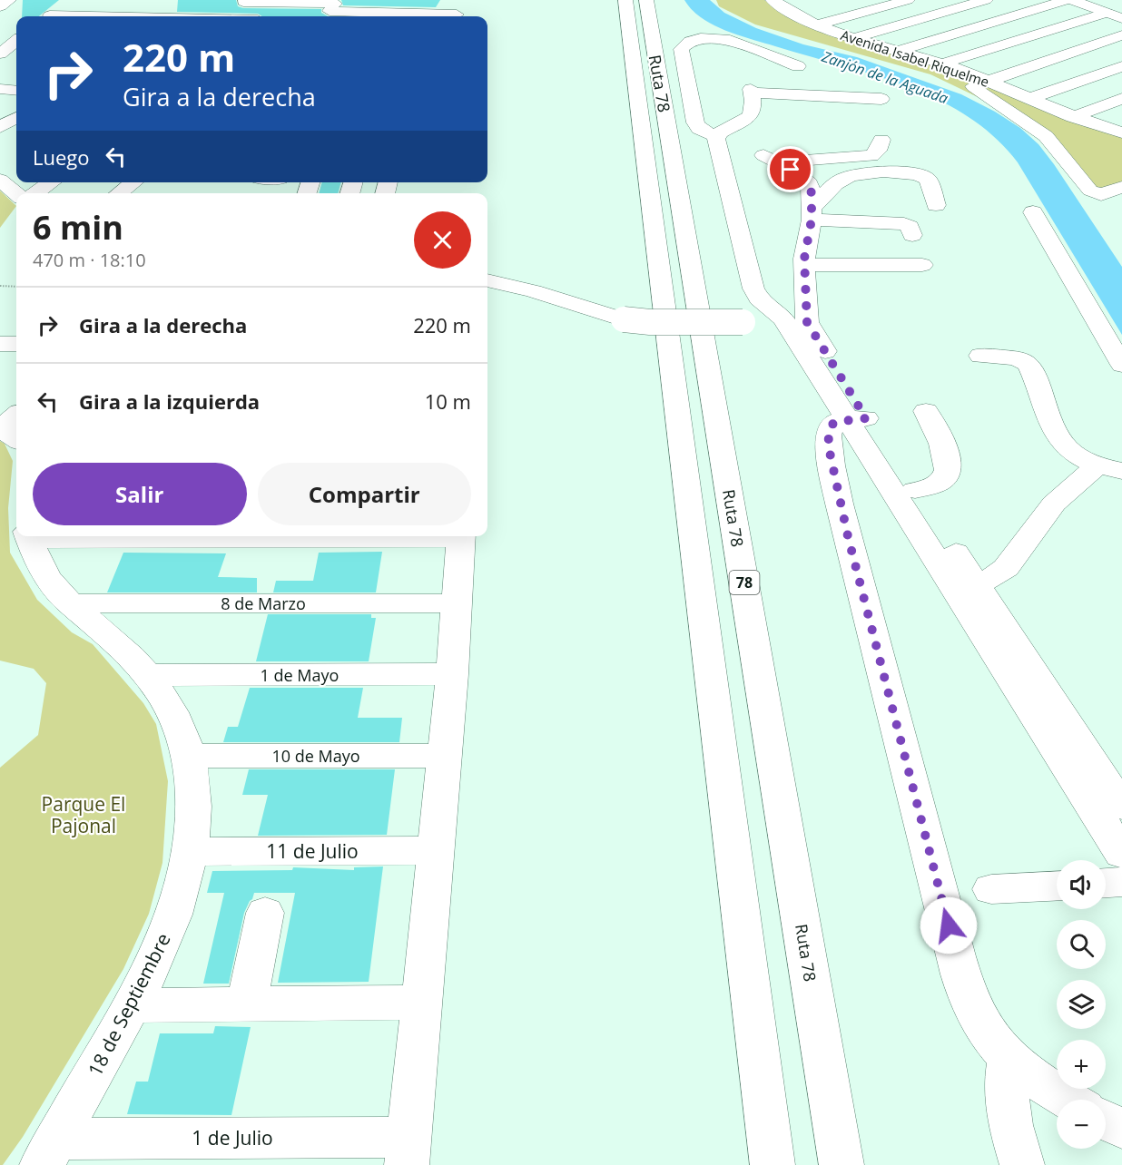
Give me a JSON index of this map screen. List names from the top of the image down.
{
  "streets": {
    "main road": [
      "Avenida Isabel Riquelme",
      "Ruta 78",
      "78",
      "8 de Marzo",
      "1 de Mayo",
      "10 de Mayo",
      "11 de Julio",
      "18 de Septiembre",
      "1 de Julio"
    ]
  },
  "crossings": [
    ["8 de Marzo", "18 de Septiembre"],
    ["1 de Mayo", "18 de Septiembre"],
    ["10 de Mayo", "18 de Septiembre"],
    ["11 de Julio", "18 de Septiembre"],
    ["18 de Septiembre", "1 de Julio"]
  ],
  "water": ["Zanjón de la Aguada"],
  "parks": ["Parque El Pajonal"],
  "page": {
    "turn": ["220 m", "Gira a la derecha"],
    "then": "Luego",
    "heading": ["6 min", "470 m · 18:10"],
    "list": [
      {
        "name": "Gira a la derecha",
        "value": "220 m"
      },
      {
        "name": "Gira a la izquierda",
        "value": "10 m"
      }
    ],
    "buttons": ["Salir", "Compartir"],
    "map_buttons": ["+", "−"]
  }
}
